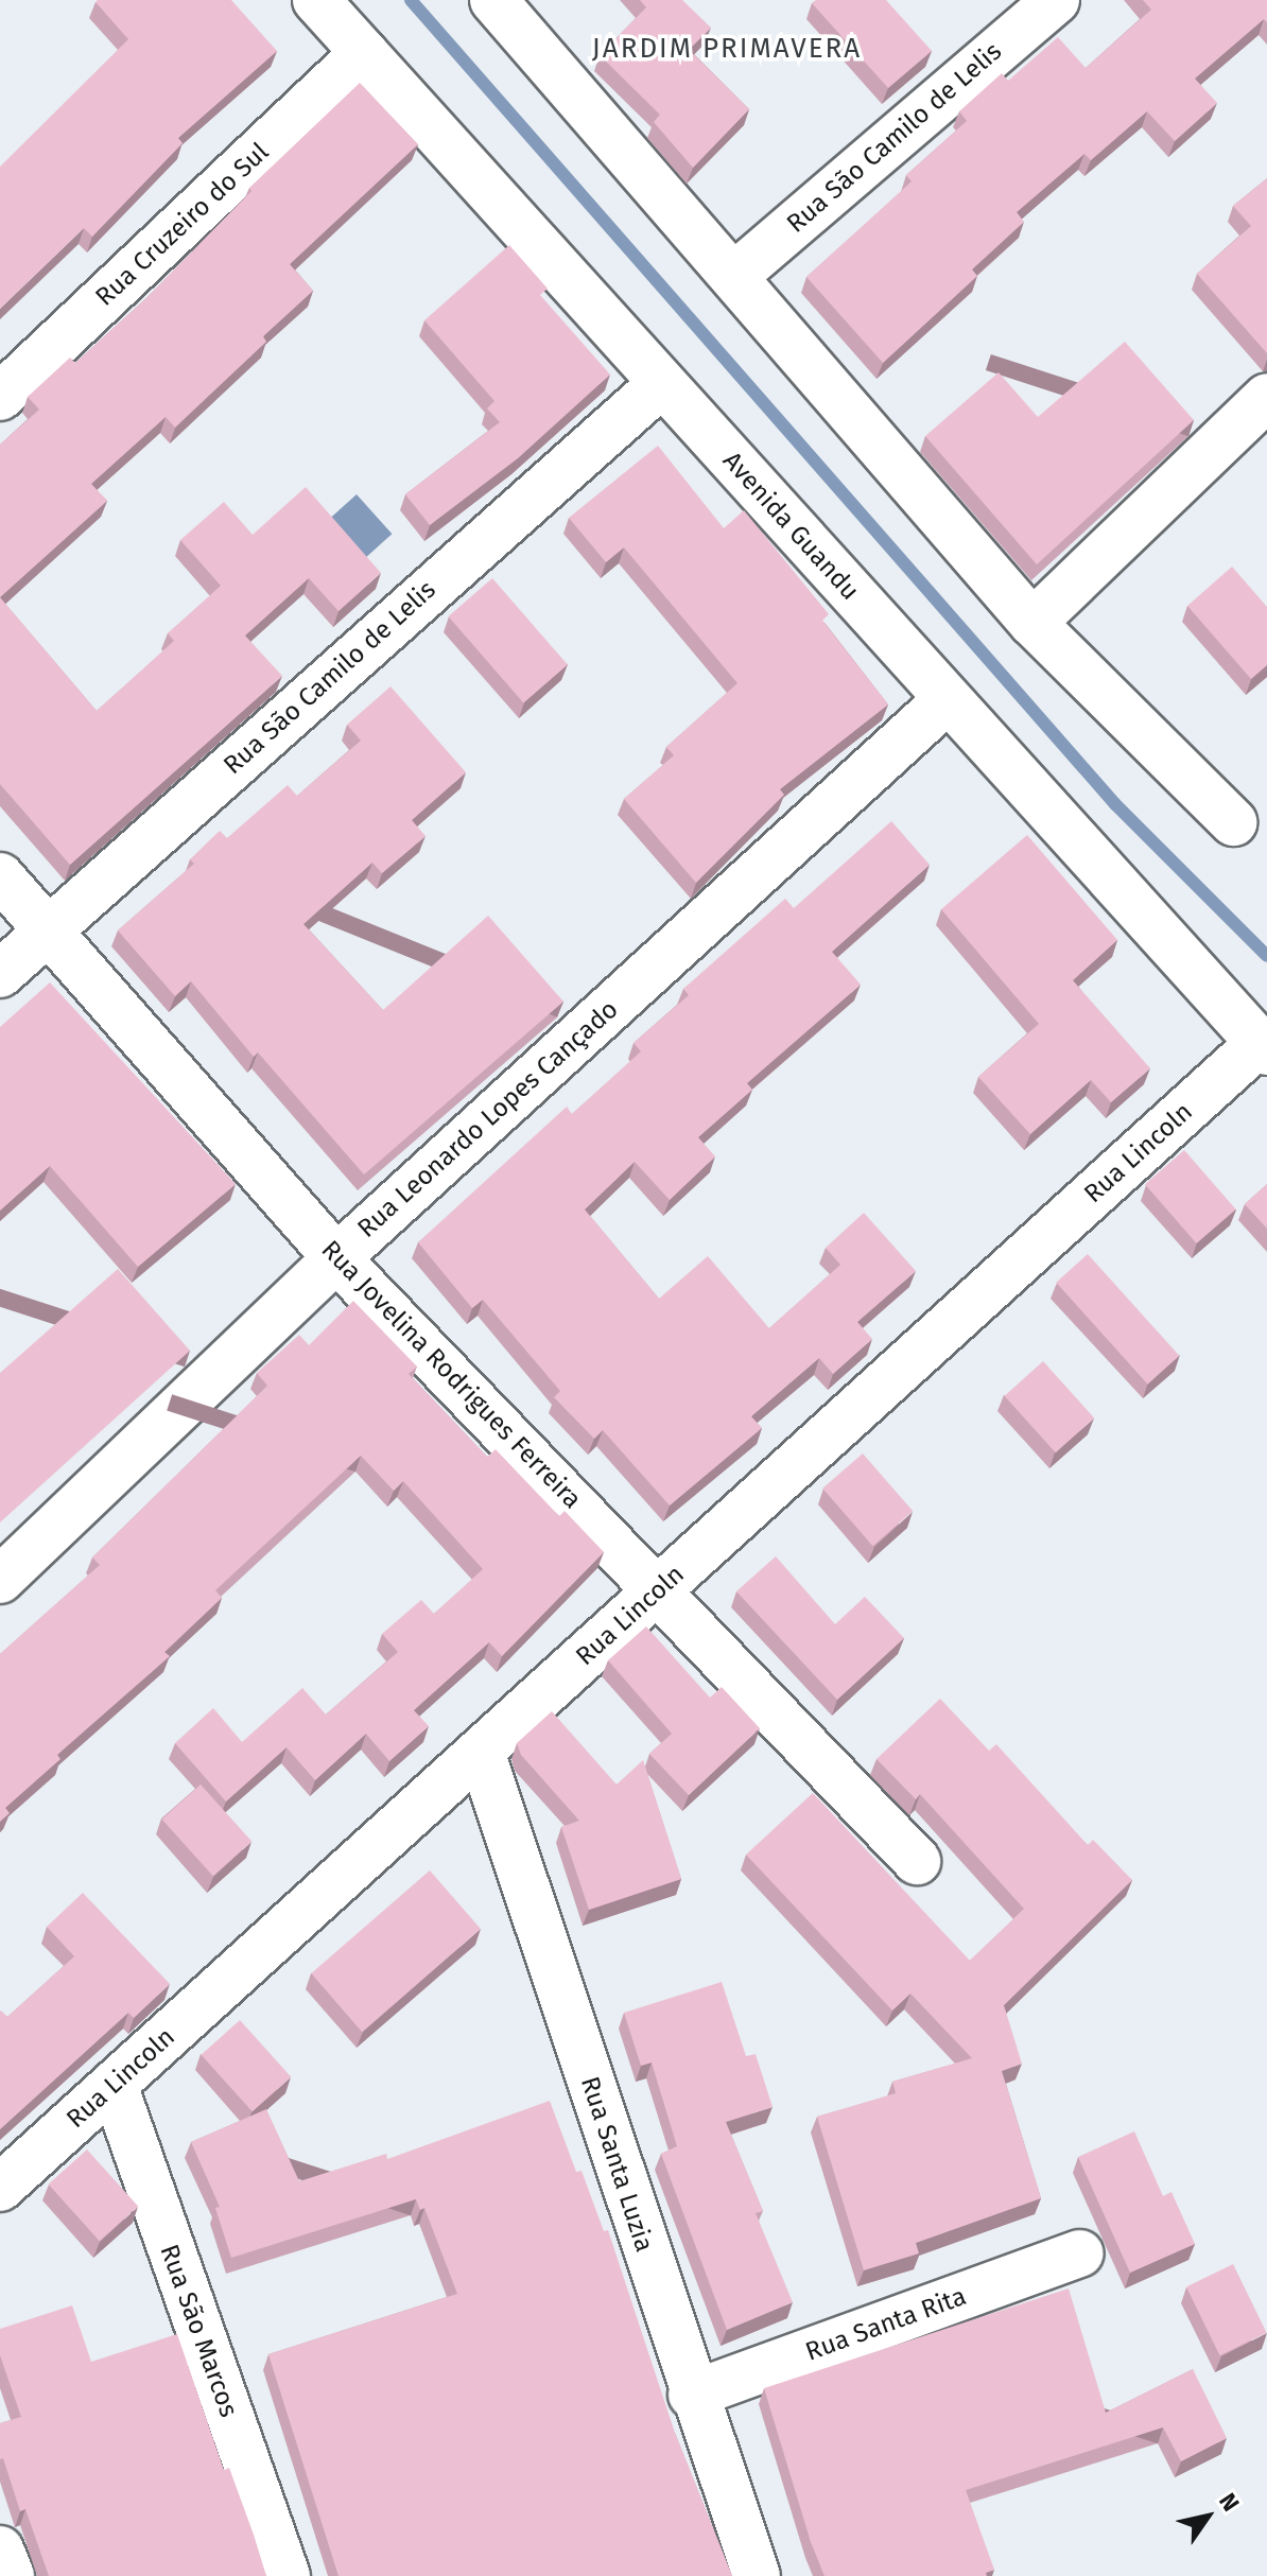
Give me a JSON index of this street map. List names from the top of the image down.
{
  "streets": {
    "street": [
      "Rua São Camilo de Lelis",
      "Rua Cruzeiro do Sul",
      "Avenida Guandu",
      "Rua Leonardo Lopes Cançado",
      "Rua Lincoln",
      "Rua Jovelina Rodrigues Ferreira",
      "Rua Santa Luzia",
      "Rua Santa Rita",
      "Rua São Marcos"
    ]
  },
  "crossings": [
    ["Rua São Camilo de Lelis", "Avenida Guandu"],
    ["Rua São Camilo de Lelis", "Rua Jovelina Rodrigues Ferreira"],
    ["Rua Cruzeiro do Sul", "Avenida Guandu"],
    ["Avenida Guandu", "Rua Leonardo Lopes Cançado"],
    ["Avenida Guandu", "Rua Lincoln"],
    ["Rua Leonardo Lopes Cançado", "Rua Jovelina Rodrigues Ferreira"],
    ["Rua Lincoln", "Rua Jovelina Rodrigues Ferreira"],
    ["Rua Lincoln", "Rua Santa Luzia"],
    ["Rua Lincoln", "Rua São Marcos"],
    ["Rua Santa Luzia", "Rua Santa Rita"]
  ],
  "districts": ["JARDIM PRIMAVERA"],
  "north": "top right"
}
